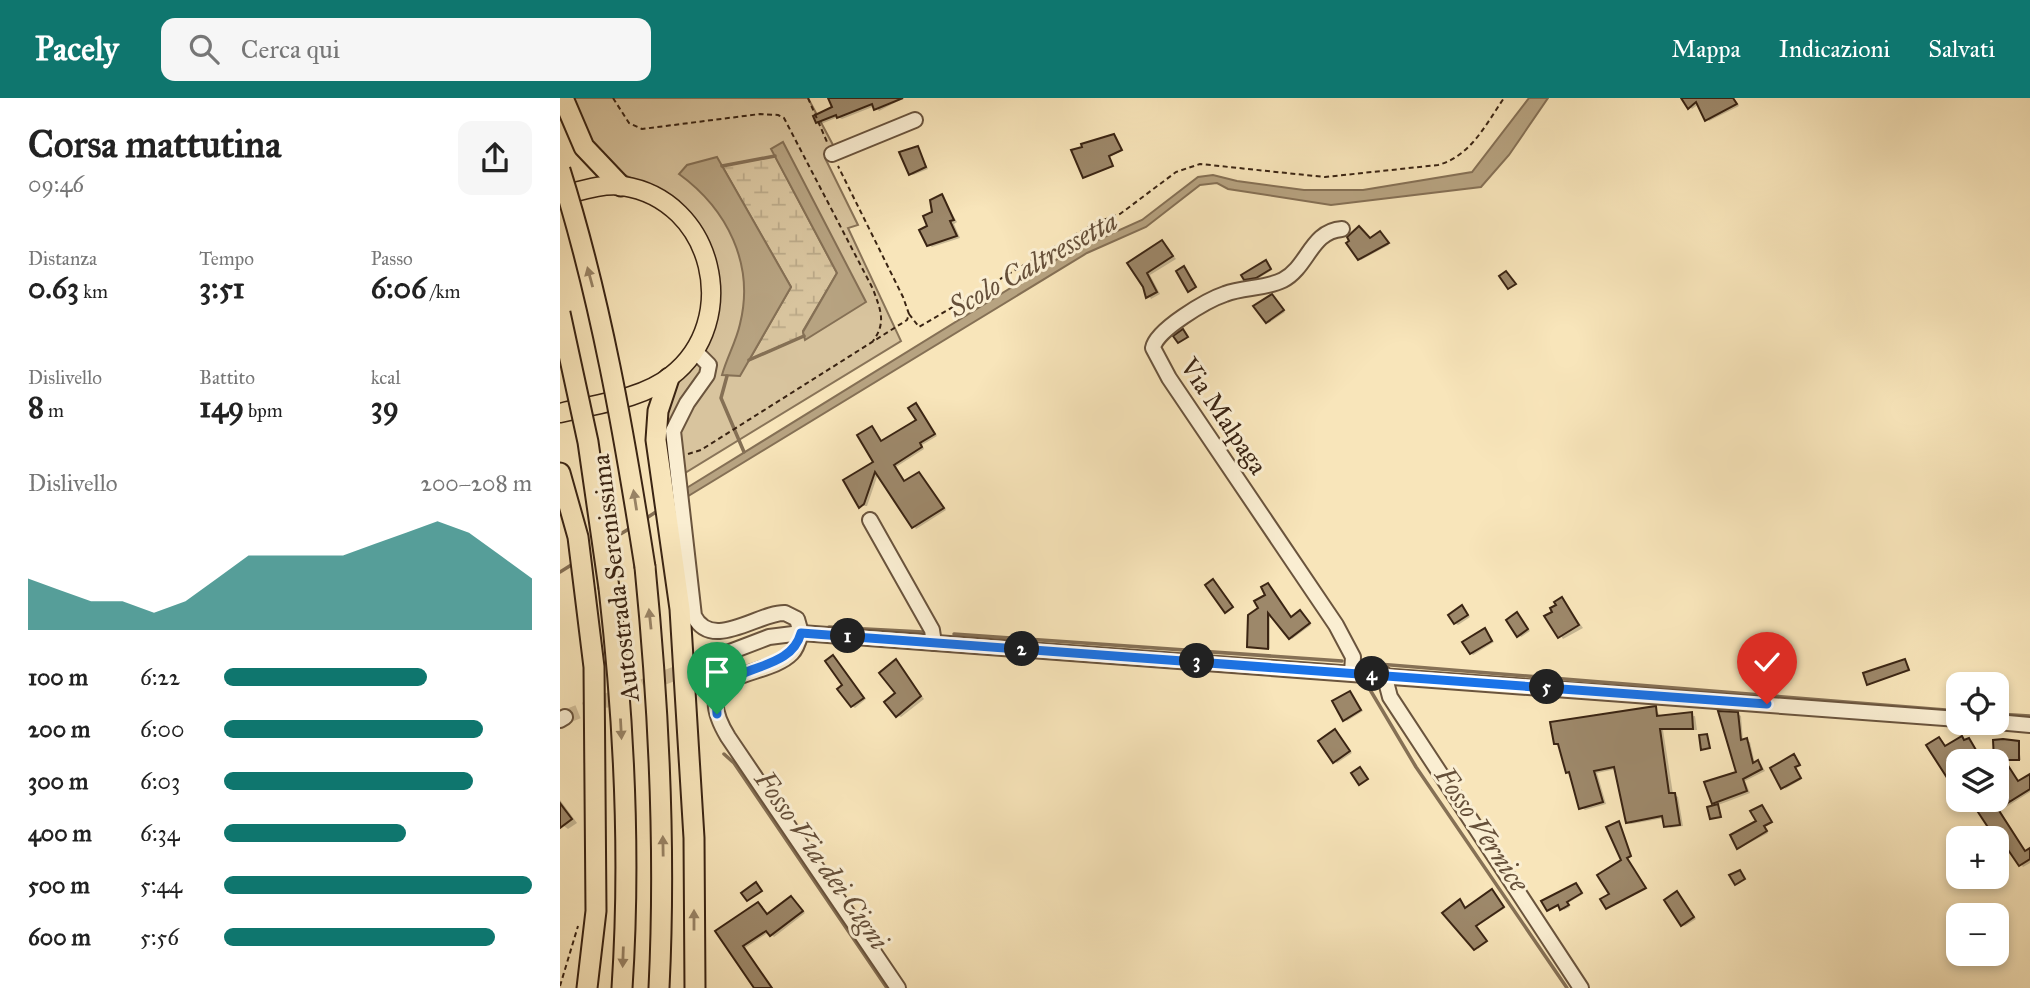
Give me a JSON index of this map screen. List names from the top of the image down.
{
  "streets": {
    "highway": ["Autostrada Serenissima"],
    "street": ["Via Malpaga"]
  },
  "water": ["Scolo Caltressetta", "Fosso Vernice", "Fosso Via dei Cigni"],
  "page": {
    "header": "Pacely",
    "search": "Cerca qui",
    "nav": ["Mappa", "Indicazioni", "Salvati"],
    "heading": ["Corsa mattutina", "09:46"],
    "stats": [
      ["Distanza", "0.63 km"],
      ["Tempo", "3:51"],
      ["Passo", "6:06 /km"],
      ["Dislivello", "8 m"],
      ["Battito", "149 bpm"],
      ["kcal", "39"]
    ],
    "chart": ["Dislivello", "200–208 m"],
    "pins": [
      "1",
      "2",
      "3",
      "4",
      "5"
    ],
    "list": [
      {
        "name": "100 m",
        "note": "6:22"
      },
      {
        "name": "200 m",
        "note": "6:00"
      },
      {
        "name": "300 m",
        "note": "6:03"
      },
      {
        "name": "400 m",
        "note": "6:34"
      },
      {
        "name": "500 m",
        "note": "5:44"
      },
      {
        "name": "600 m",
        "note": "5:56"
      }
    ],
    "map_buttons": ["+", "−"]
  }
}
